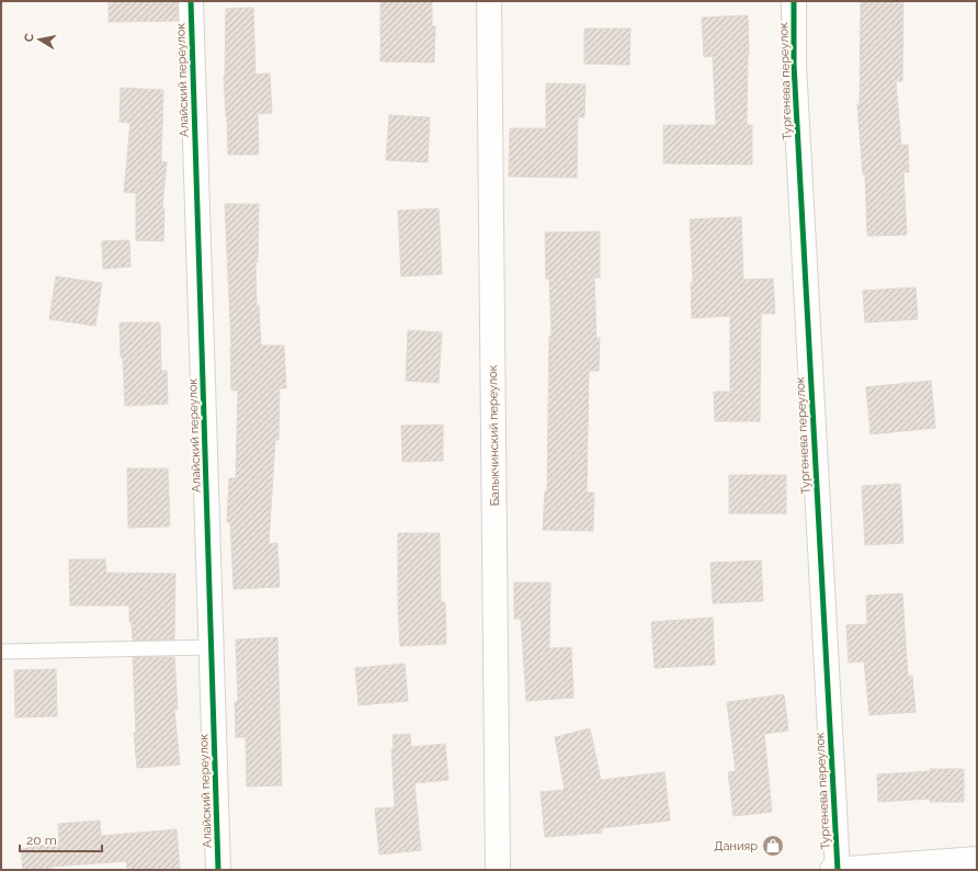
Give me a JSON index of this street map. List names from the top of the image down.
{
  "streets": {
    "street": ["Алайский переулок", "Тургенева переулок", "Балыкчинский переулок"]
  },
  "places": {
    "shop": ["Данияр"]
  },
  "scale_bar": "20 m",
  "north": "left"
}
